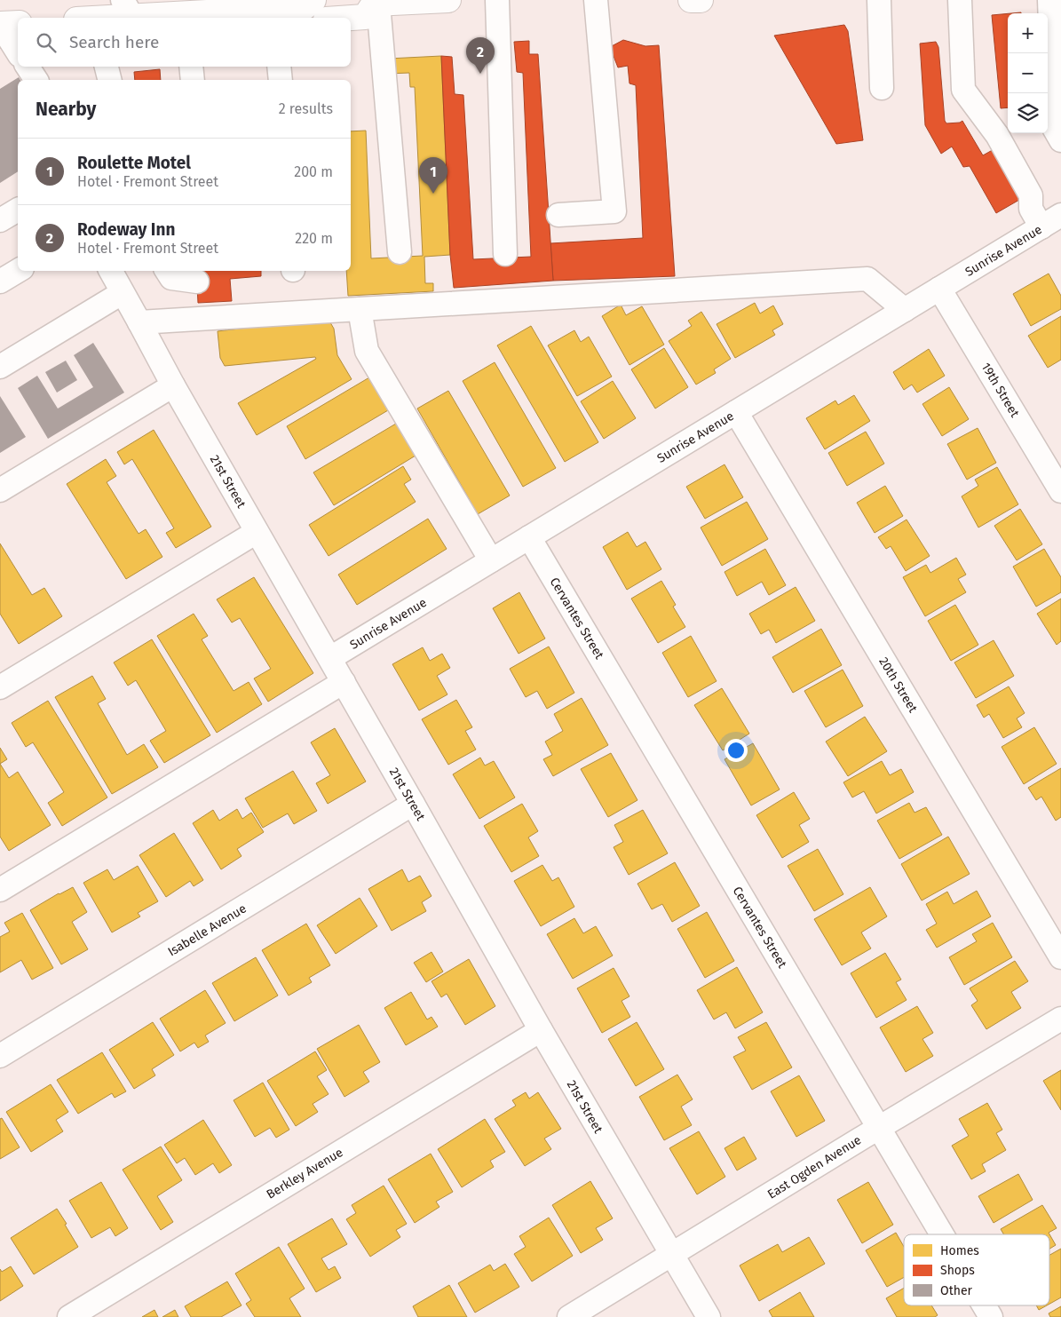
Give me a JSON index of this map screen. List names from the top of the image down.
{
  "streets": {
    "street": [
      "Sunrise Avenue",
      "19th Street",
      "21st Street",
      "Cervantes Street",
      "20th Street",
      "Isabelle Avenue",
      "East Ogden Avenue",
      "Berkley Avenue"
    ]
  },
  "crossings": [
    ["Sunrise Avenue", "19th Street"],
    ["Sunrise Avenue", "21st Street"],
    ["Sunrise Avenue", "Cervantes Street"],
    ["Sunrise Avenue", "20th Street"],
    ["21st Street", "Isabelle Avenue"],
    ["21st Street", "East Ogden Avenue"],
    ["21st Street", "Berkley Avenue"],
    ["Cervantes Street", "East Ogden Avenue"]
  ],
  "legend": ["Homes", "Shops", "Other"],
  "page": {
    "map_buttons": ["+", "−"],
    "search": "Search here",
    "pins": ["2", "1"],
    "heading": ["Nearby", "2 results"],
    "list": [
      {
        "mark": "1",
        "name": "Roulette Motel",
        "note": "Hotel · Fremont Street",
        "value": "200 m"
      },
      {
        "mark": "2",
        "name": "Rodeway Inn",
        "note": "Hotel · Fremont Street",
        "value": "220 m"
      }
    ]
  }
}
